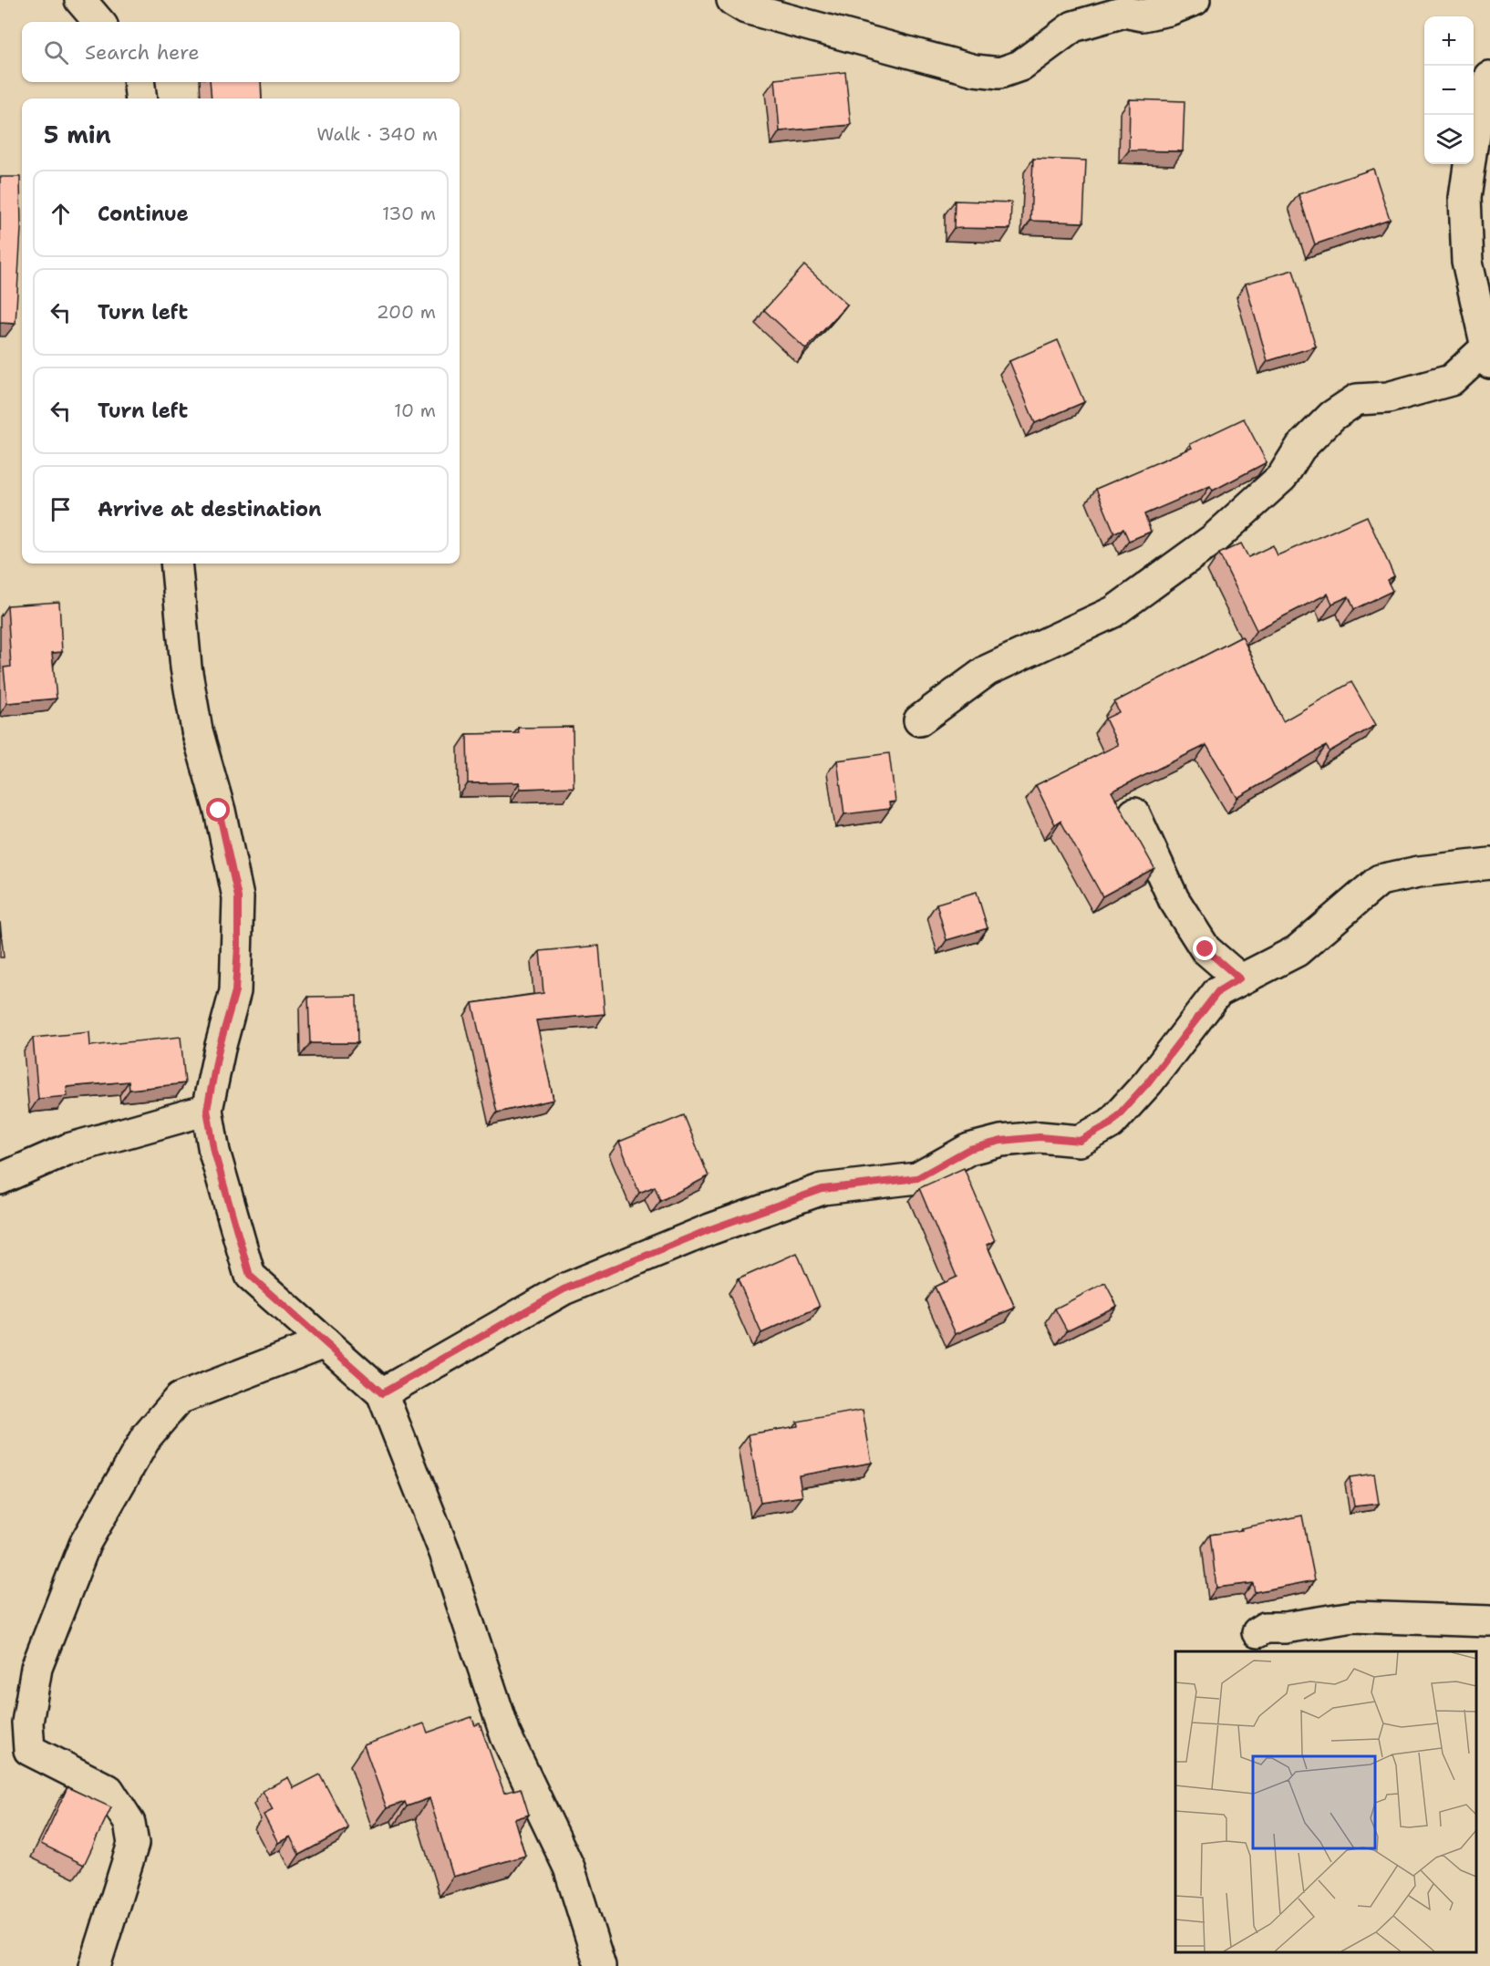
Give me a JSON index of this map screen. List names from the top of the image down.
{
  "page": {
    "map_buttons": ["+", "−"],
    "search": "Search here",
    "heading": ["5 min", "Walk · 340 m"],
    "list": [
      ["Continue", "130 m"],
      ["Turn left", "200 m"],
      ["Turn left", "10 m"],
      "Arrive at destination"
    ]
  }
}
